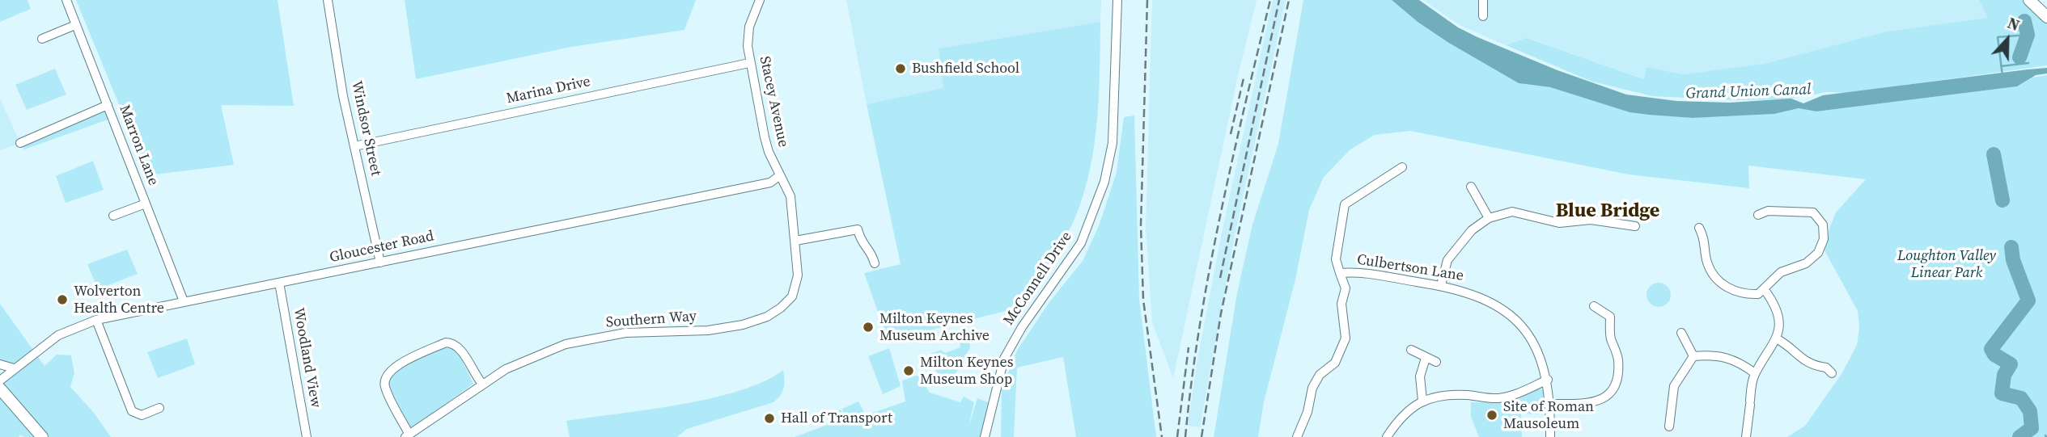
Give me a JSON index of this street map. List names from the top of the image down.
{
  "streets": {
    "street": [
      "Marina Drive",
      "Stacey Avenue",
      "Windsor Street",
      "Marron Lane",
      "Gloucester Road",
      "Culbertson Lane",
      "McConnell Drive",
      "Southern Way",
      "Woodland View"
    ]
  },
  "crossings": [
    ["Marina Drive", "Stacey Avenue"],
    ["Marina Drive", "Windsor Street"],
    ["Stacey Avenue", "Gloucester Road"],
    ["Stacey Avenue", "Southern Way"],
    ["Windsor Street", "Gloucester Road"],
    ["Marron Lane", "Gloucester Road"],
    ["Gloucester Road", "Southern Way"],
    ["Gloucester Road", "Woodland View"]
  ],
  "districts": ["Blue Bridge"],
  "water": ["Grand Union Canal"],
  "parks": ["Loughton Valley Linear Park"],
  "places": [
    "Bushfield School",
    "Wolverton Health Centre",
    "Milton Keynes Museum Archive",
    "Milton Keynes Museum Shop",
    "Site of Roman Mausoleum",
    "Hall of Transport"
  ],
  "north": "top"
}
